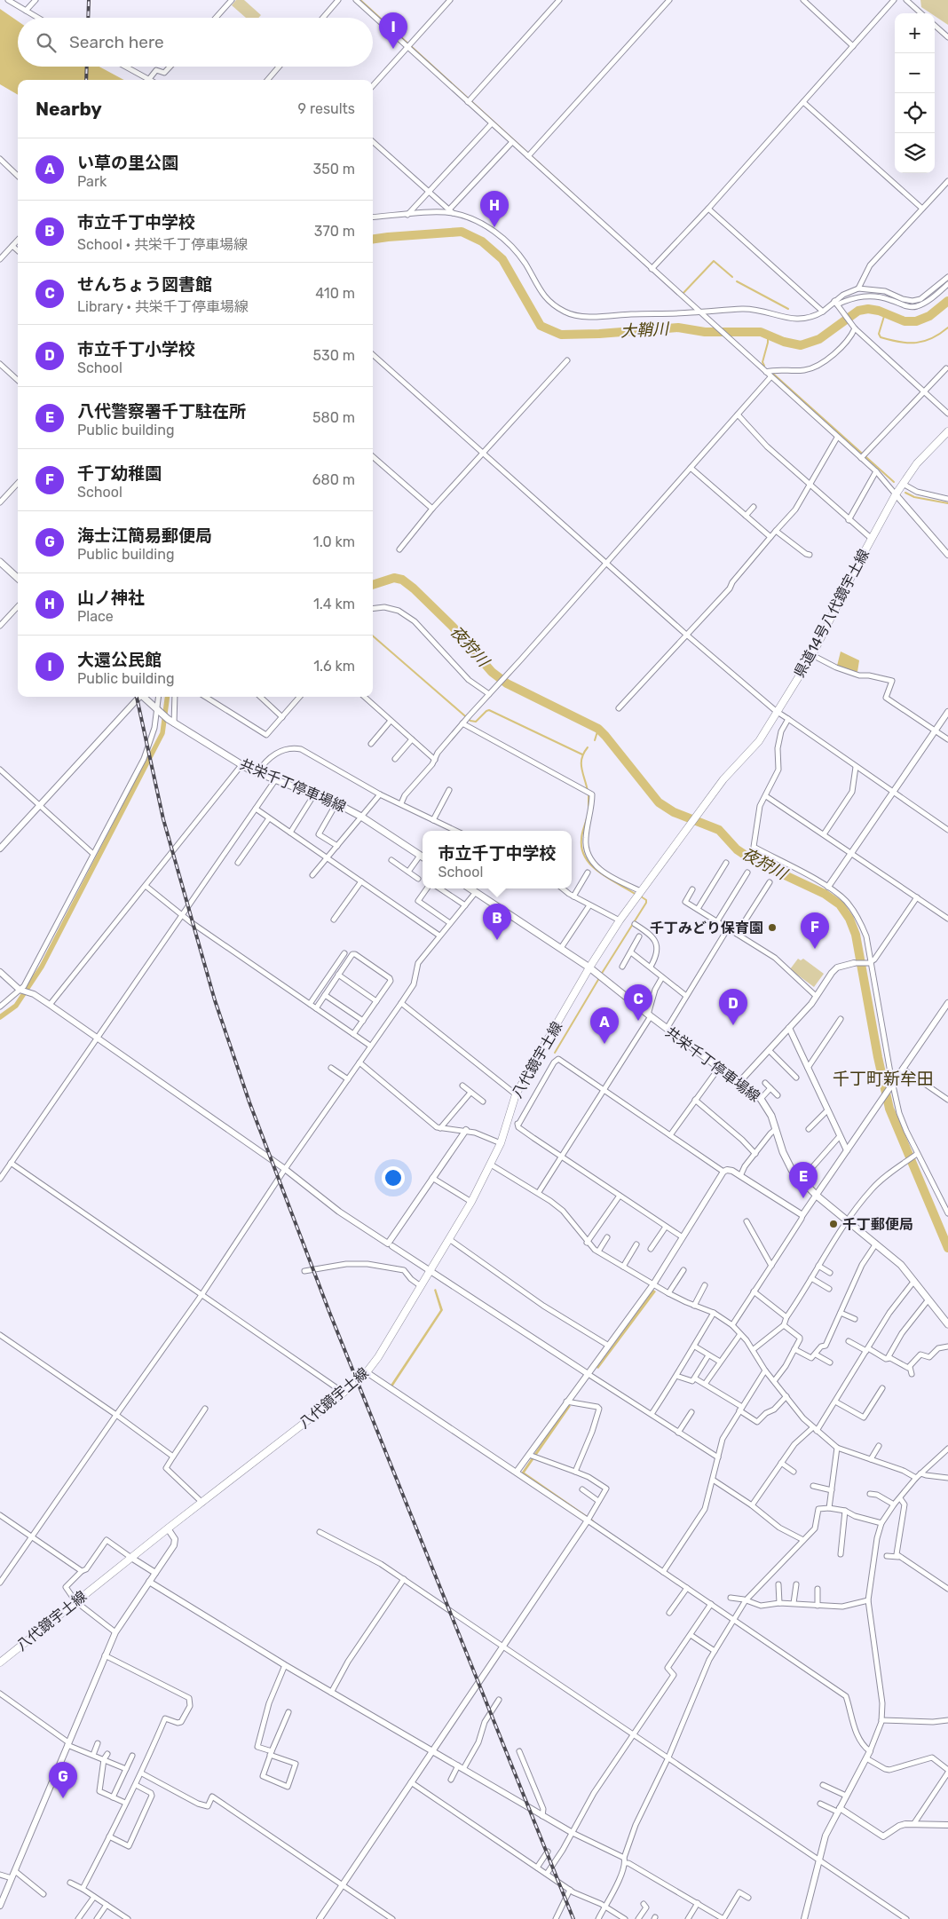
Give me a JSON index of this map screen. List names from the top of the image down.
{
  "streets": {
    "main road": ["県道14号八代鏡宇土線", "共栄千丁停車場線", "八代鏡宇土線"]
  },
  "crossings": [
    ["県道14号八代鏡宇土線", "共栄千丁停車場線"],
    ["県道14号八代鏡宇土線", "八代鏡宇土線"],
    ["共栄千丁停車場線", "八代鏡宇土線"]
  ],
  "districts": ["千丁町新牟田"],
  "water": ["大鞘川", "夜狩川"],
  "places": ["千丁みどり保育園", "千丁郵便局"],
  "page": {
    "pins": [
      "I",
      "H",
      "B",
      "F",
      "C",
      "D",
      "A",
      "E",
      "G"
    ],
    "map_buttons": ["+", "−"],
    "search": "Search here",
    "heading": ["Nearby", "9 results"],
    "list": [
      {
        "mark": "A",
        "name": "い草の里公園",
        "note": "Park",
        "value": "350 m"
      },
      {
        "mark": "B",
        "name": "市立千丁中学校",
        "note": "School · 共栄千丁停車場線",
        "value": "370 m"
      },
      {
        "mark": "C",
        "name": "せんちょう図書館",
        "note": "Library · 共栄千丁停車場線",
        "value": "410 m"
      },
      {
        "mark": "D",
        "name": "市立千丁小学校",
        "note": "School",
        "value": "530 m"
      },
      {
        "mark": "E",
        "name": "八代警察署千丁駐在所",
        "note": "Public building",
        "value": "580 m"
      },
      {
        "mark": "F",
        "name": "千丁幼稚園",
        "note": "School",
        "value": "680 m"
      },
      {
        "mark": "G",
        "name": "海士江簡易郵便局",
        "note": "Public building",
        "value": "1.0 km"
      },
      {
        "mark": "H",
        "name": "山ノ神社",
        "note": "Place",
        "value": "1.4 km"
      },
      {
        "mark": "I",
        "name": "大還公民館",
        "note": "Public building",
        "value": "1.6 km"
      }
    ],
    "popup": ["市立千丁中学校", "School"]
  }
}
